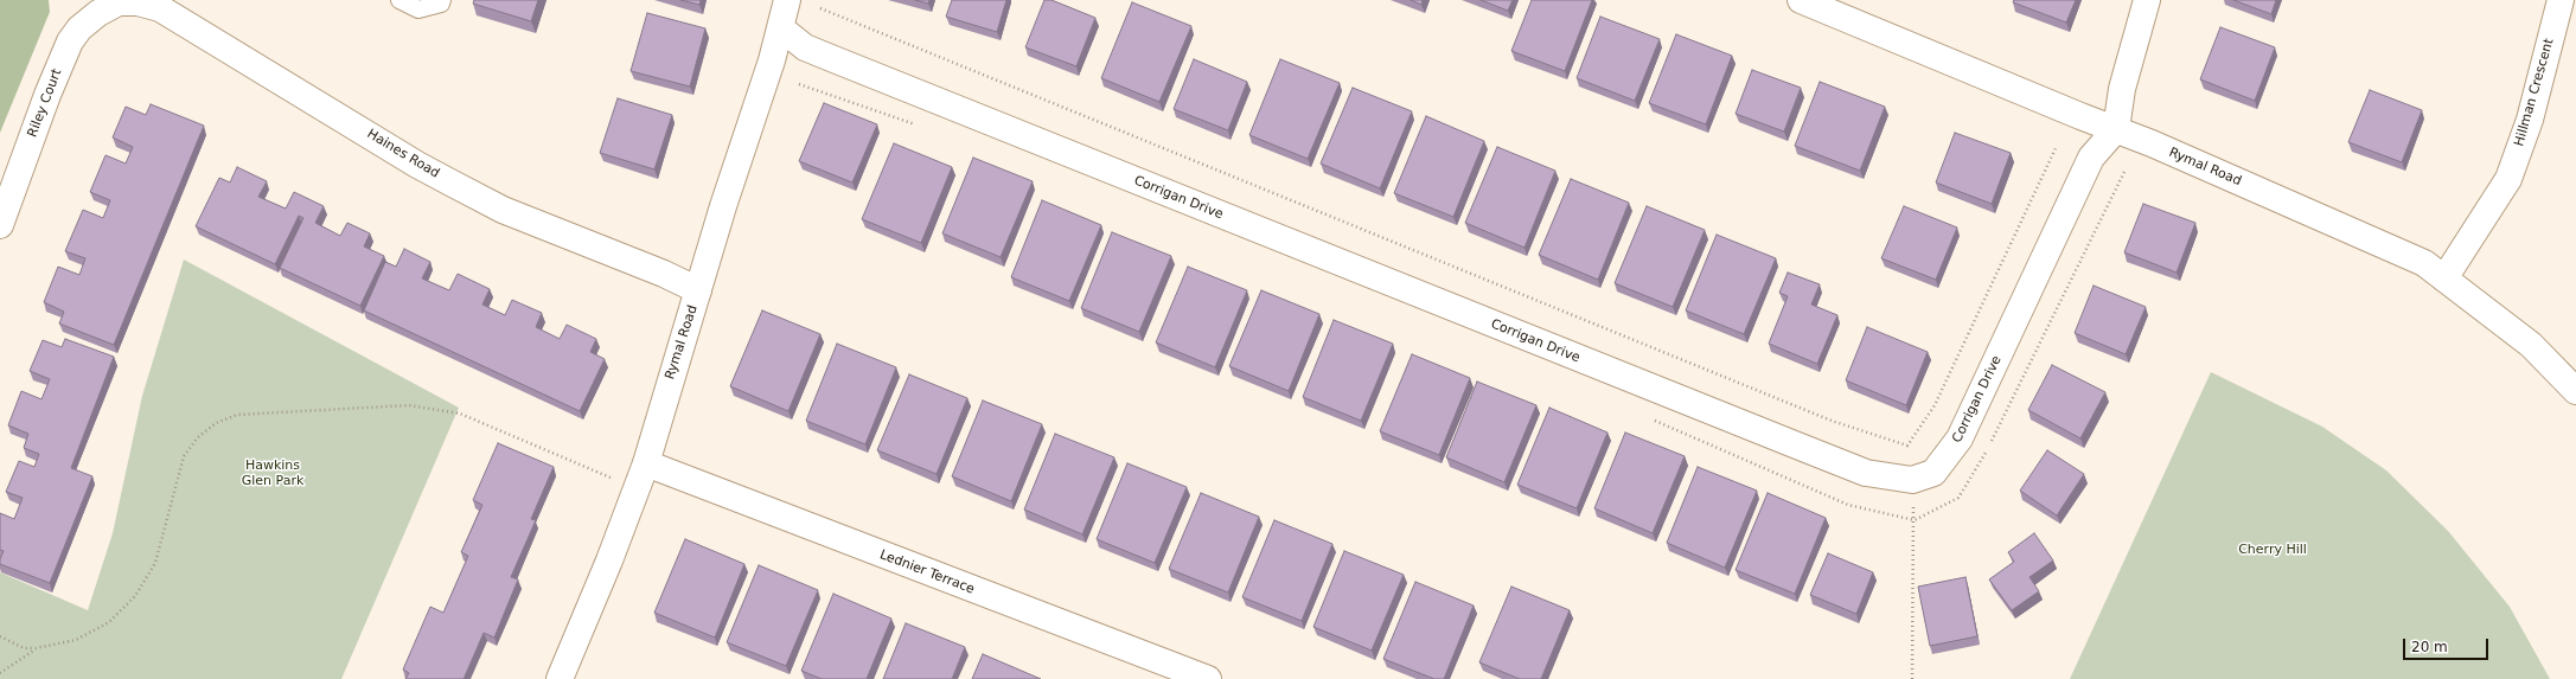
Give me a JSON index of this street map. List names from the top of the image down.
{
  "streets": {
    "street": [
      "Hillman Crescent",
      "Riley Court",
      "Haines Road",
      "Rymal Road",
      "Corrigan Drive",
      "Lednier Terrace"
    ]
  },
  "crossings": [
    ["Hillman Crescent", "Rymal Road"],
    ["Riley Court", "Haines Road"],
    ["Haines Road", "Rymal Road"],
    ["Rymal Road", "Corrigan Drive"],
    ["Rymal Road", "Lednier Terrace"]
  ],
  "parks": ["Hawkins Glen Park", "Cherry Hill"],
  "scale_bar": "20 m"
}
